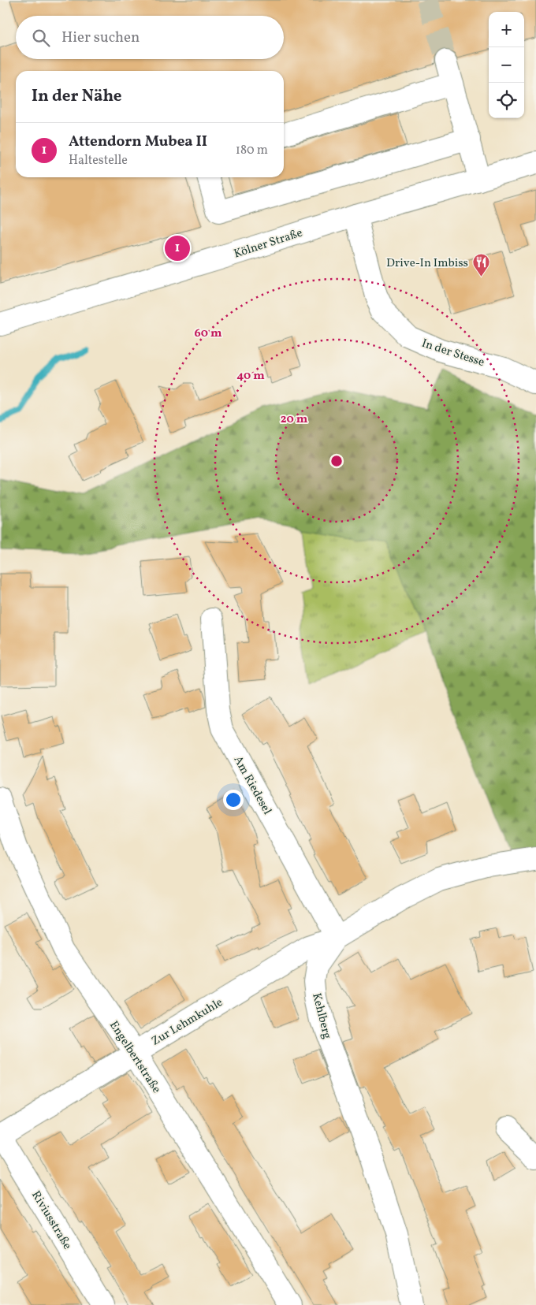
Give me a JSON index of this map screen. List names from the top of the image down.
{
  "streets": {
    "street": [
      "Kölner Straße",
      "In der Stesse",
      "Am Riedesel",
      "Kehlberg",
      "Zur Lehmkuhle",
      "Engelbertstraße",
      "Riviusstraße"
    ]
  },
  "crossings": [
    ["Kölner Straße", "In der Stesse"],
    ["Am Riedesel", "Kehlberg"],
    ["Am Riedesel", "Zur Lehmkuhle"],
    ["Kehlberg", "Zur Lehmkuhle"],
    ["Zur Lehmkuhle", "Engelbertstraße"],
    ["Zur Lehmkuhle", "Riviusstraße"]
  ],
  "places": {
    "restaurant": ["Drive-In Imbiss"]
  },
  "page": {
    "map_buttons": ["+", "−"],
    "search": "Hier suchen",
    "heading": "In der Nähe",
    "list": [
      {
        "mark": "1",
        "name": "Attendorn Mubea II",
        "note": "Haltestelle",
        "value": "180 m"
      }
    ],
    "pins": "1"
  },
  "rings": ["60 m", "40 m", "20 m"]
}
